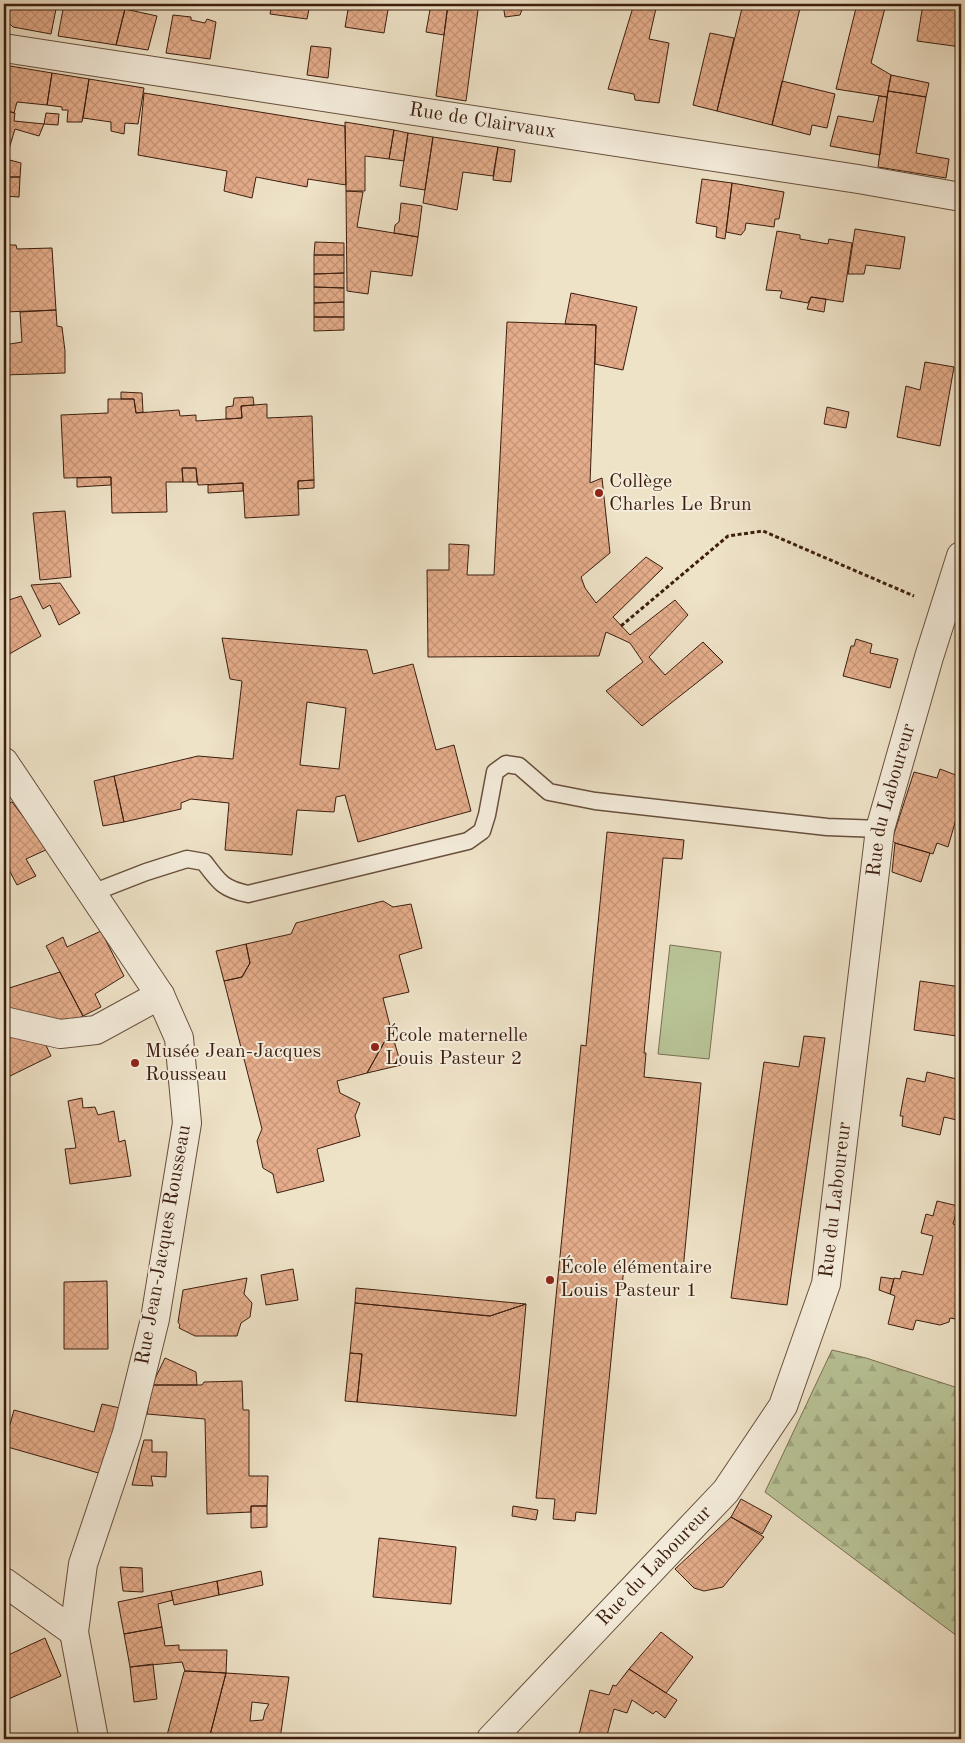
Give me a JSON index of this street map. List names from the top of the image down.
{
  "streets": {
    "street": ["Rue de Clairvaux", "Rue du Laboureur", "Rue Jean-Jacques Rousseau"]
  },
  "places": [
    "Collège Charles Le Brun",
    "École maternelle Louis Pasteur 2",
    "Musée Jean-Jacques Rousseau",
    "École élémentaire Louis Pasteur 1"
  ]
}
